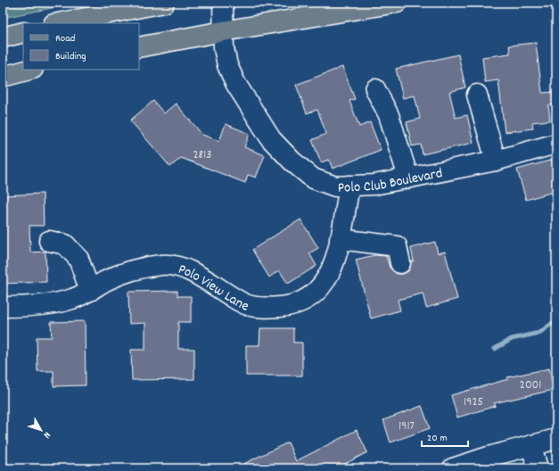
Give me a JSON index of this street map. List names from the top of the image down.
{
  "streets": {
    "street": ["Polo Club Boulevard", "Polo View Lane"]
  },
  "crossings": [
    ["Polo Club Boulevard", "Polo View Lane"]
  ],
  "house_numbers": [
    "2813",
    "2001",
    "1925",
    "1917"
  ],
  "legend": ["Road", "Building"],
  "scale_bar": "20 m",
  "north": "bottom right"
}
